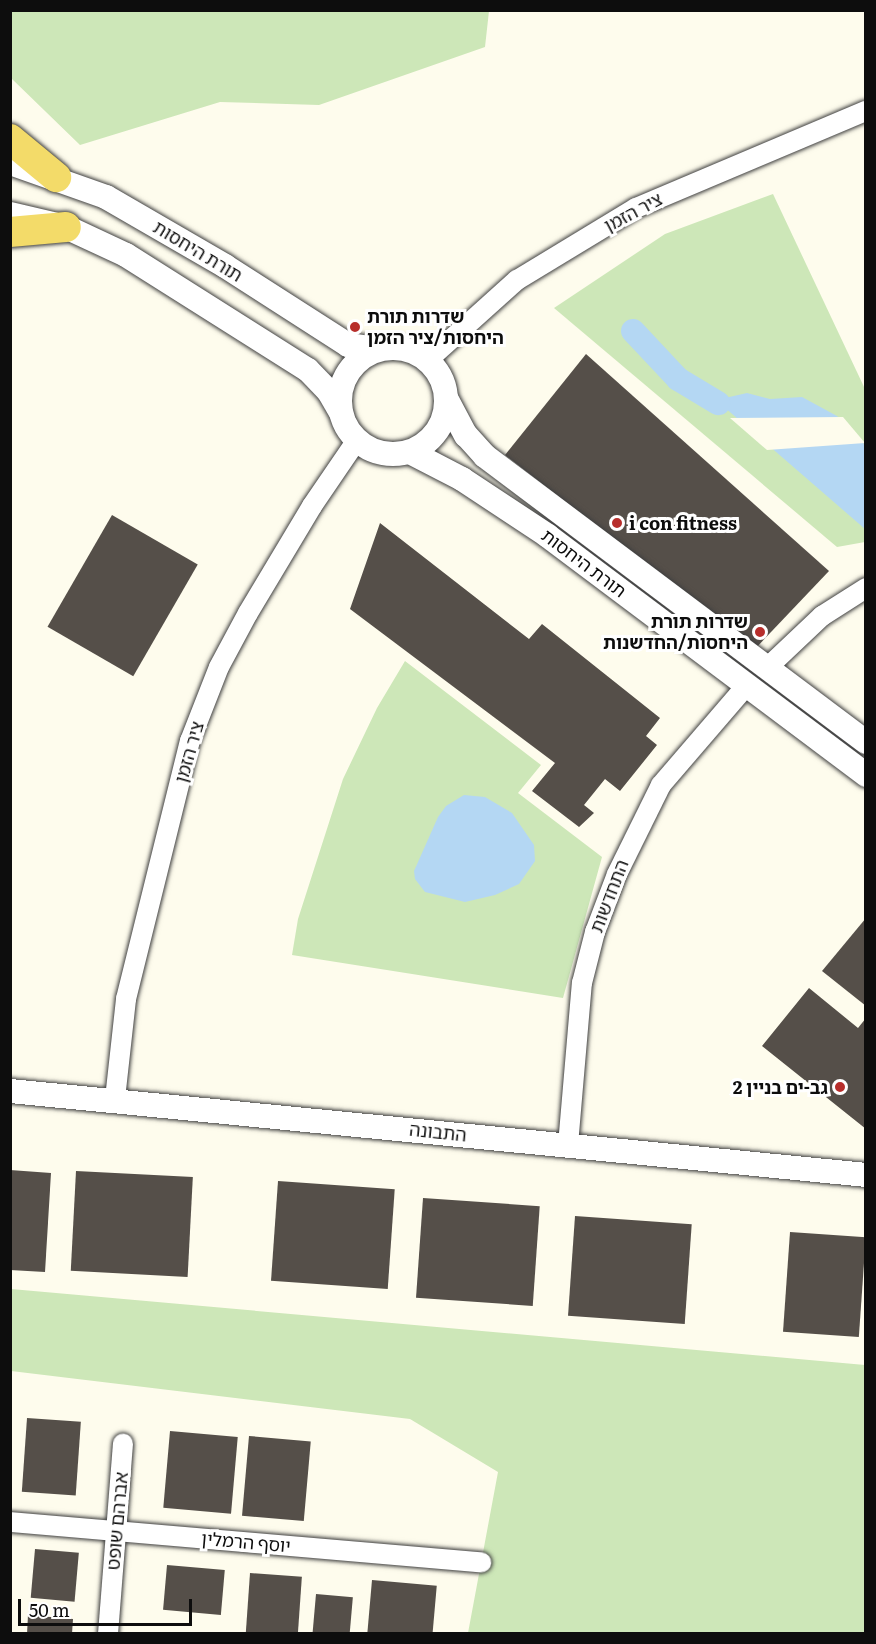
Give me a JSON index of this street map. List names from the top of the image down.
{
  "streets": {
    "street": [
      "ציר הזמן",
      "תורת היחסות",
      "התחדשות",
      "התבונה",
      "אברהם שופט",
      "יוסף הרמלין"
    ]
  },
  "crossings": [
    ["ציר הזמן", "תורת היחסות"],
    ["ציר הזמן", "התבונה"],
    ["תורת היחסות", "התחדשות"],
    ["התחדשות", "התבונה"],
    ["אברהם שופט", "יוסף הרמלין"]
  ],
  "places": [
    "שדרות תורת היחסות/ציר הזמן",
    "i con fitness",
    "שדרות תורת היחסות/החדשנות",
    "גב-ים בניין 2"
  ],
  "scale_bar": "50 m"
}
